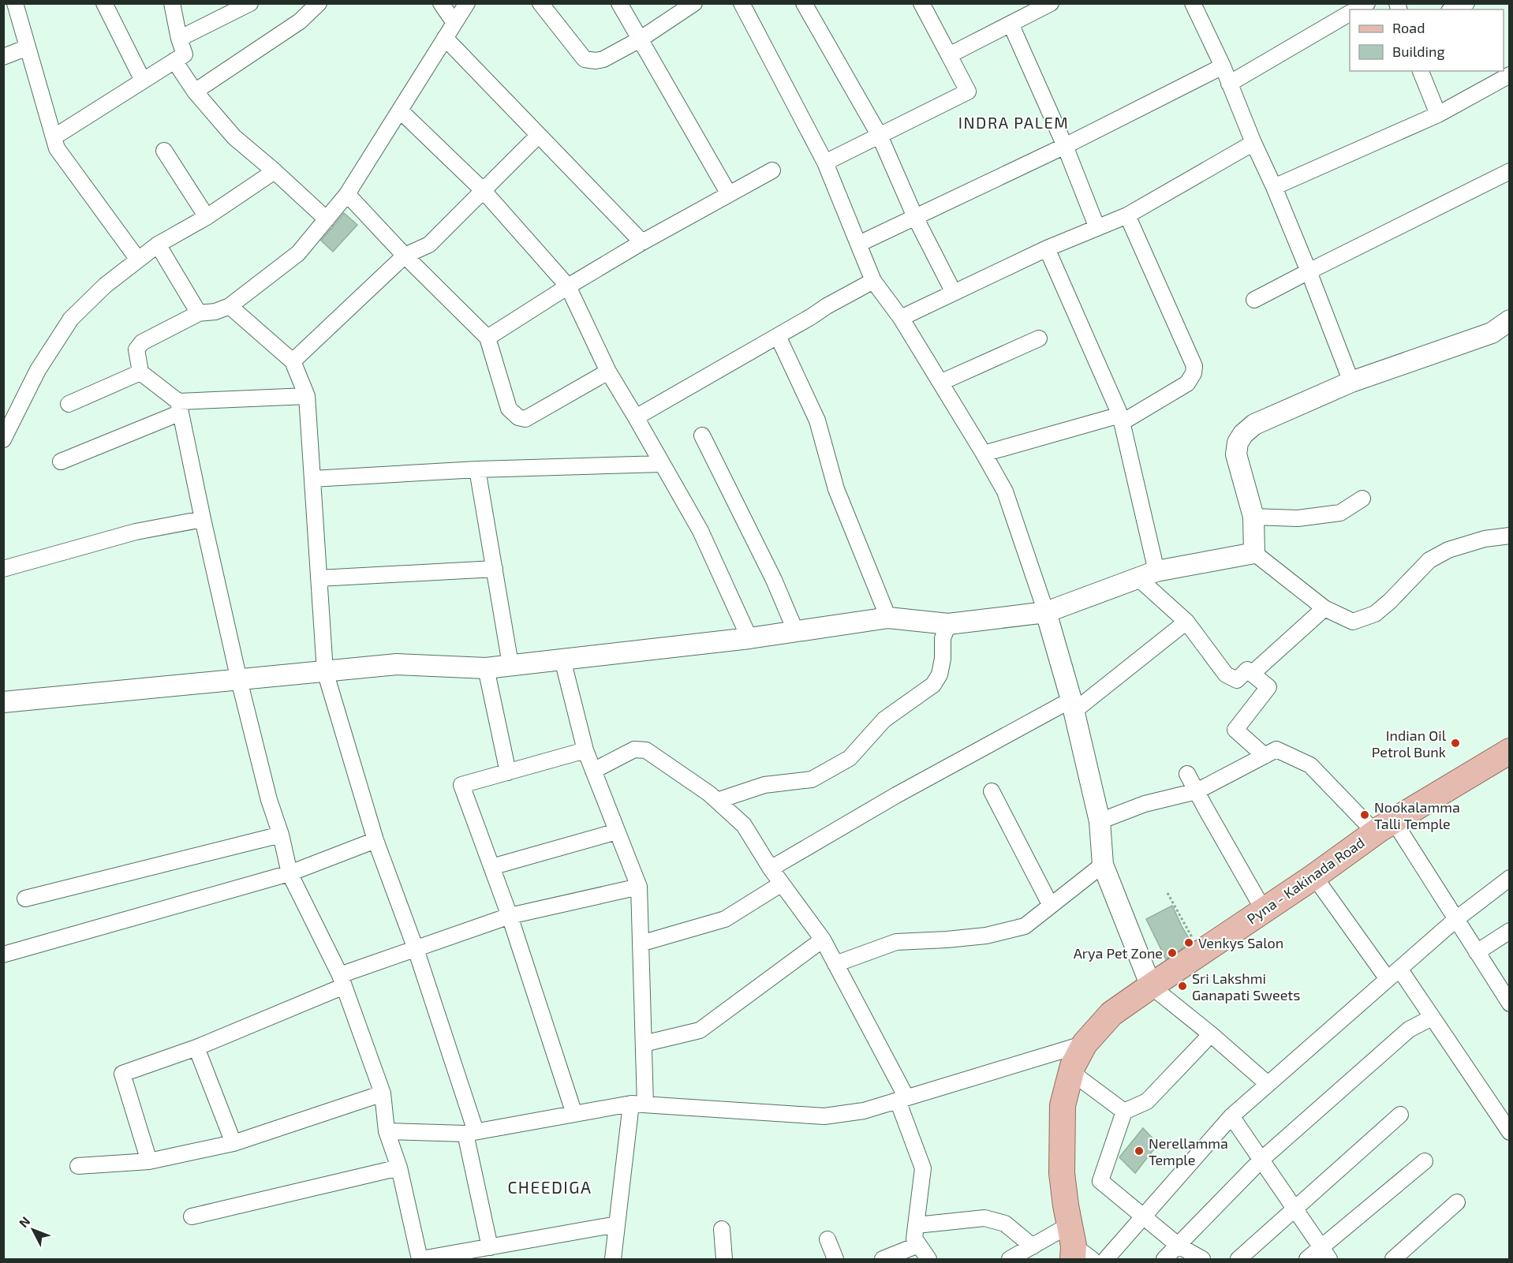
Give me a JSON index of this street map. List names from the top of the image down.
{
  "streets": {
    "main road": ["Pyna - Kakinada Road"]
  },
  "districts": ["INDRA PALEM", "CHEEDIGA"],
  "places": [
    "Indian Oil Petrol Bunk",
    "Nookalamma Talli Temple",
    "Venkys Salon",
    "Arya Pet Zone",
    "Sri Lakshmi Ganapati Sweets",
    "Nerellamma Temple"
  ],
  "legend": ["Road", "Building"],
  "north": "top left"
}
